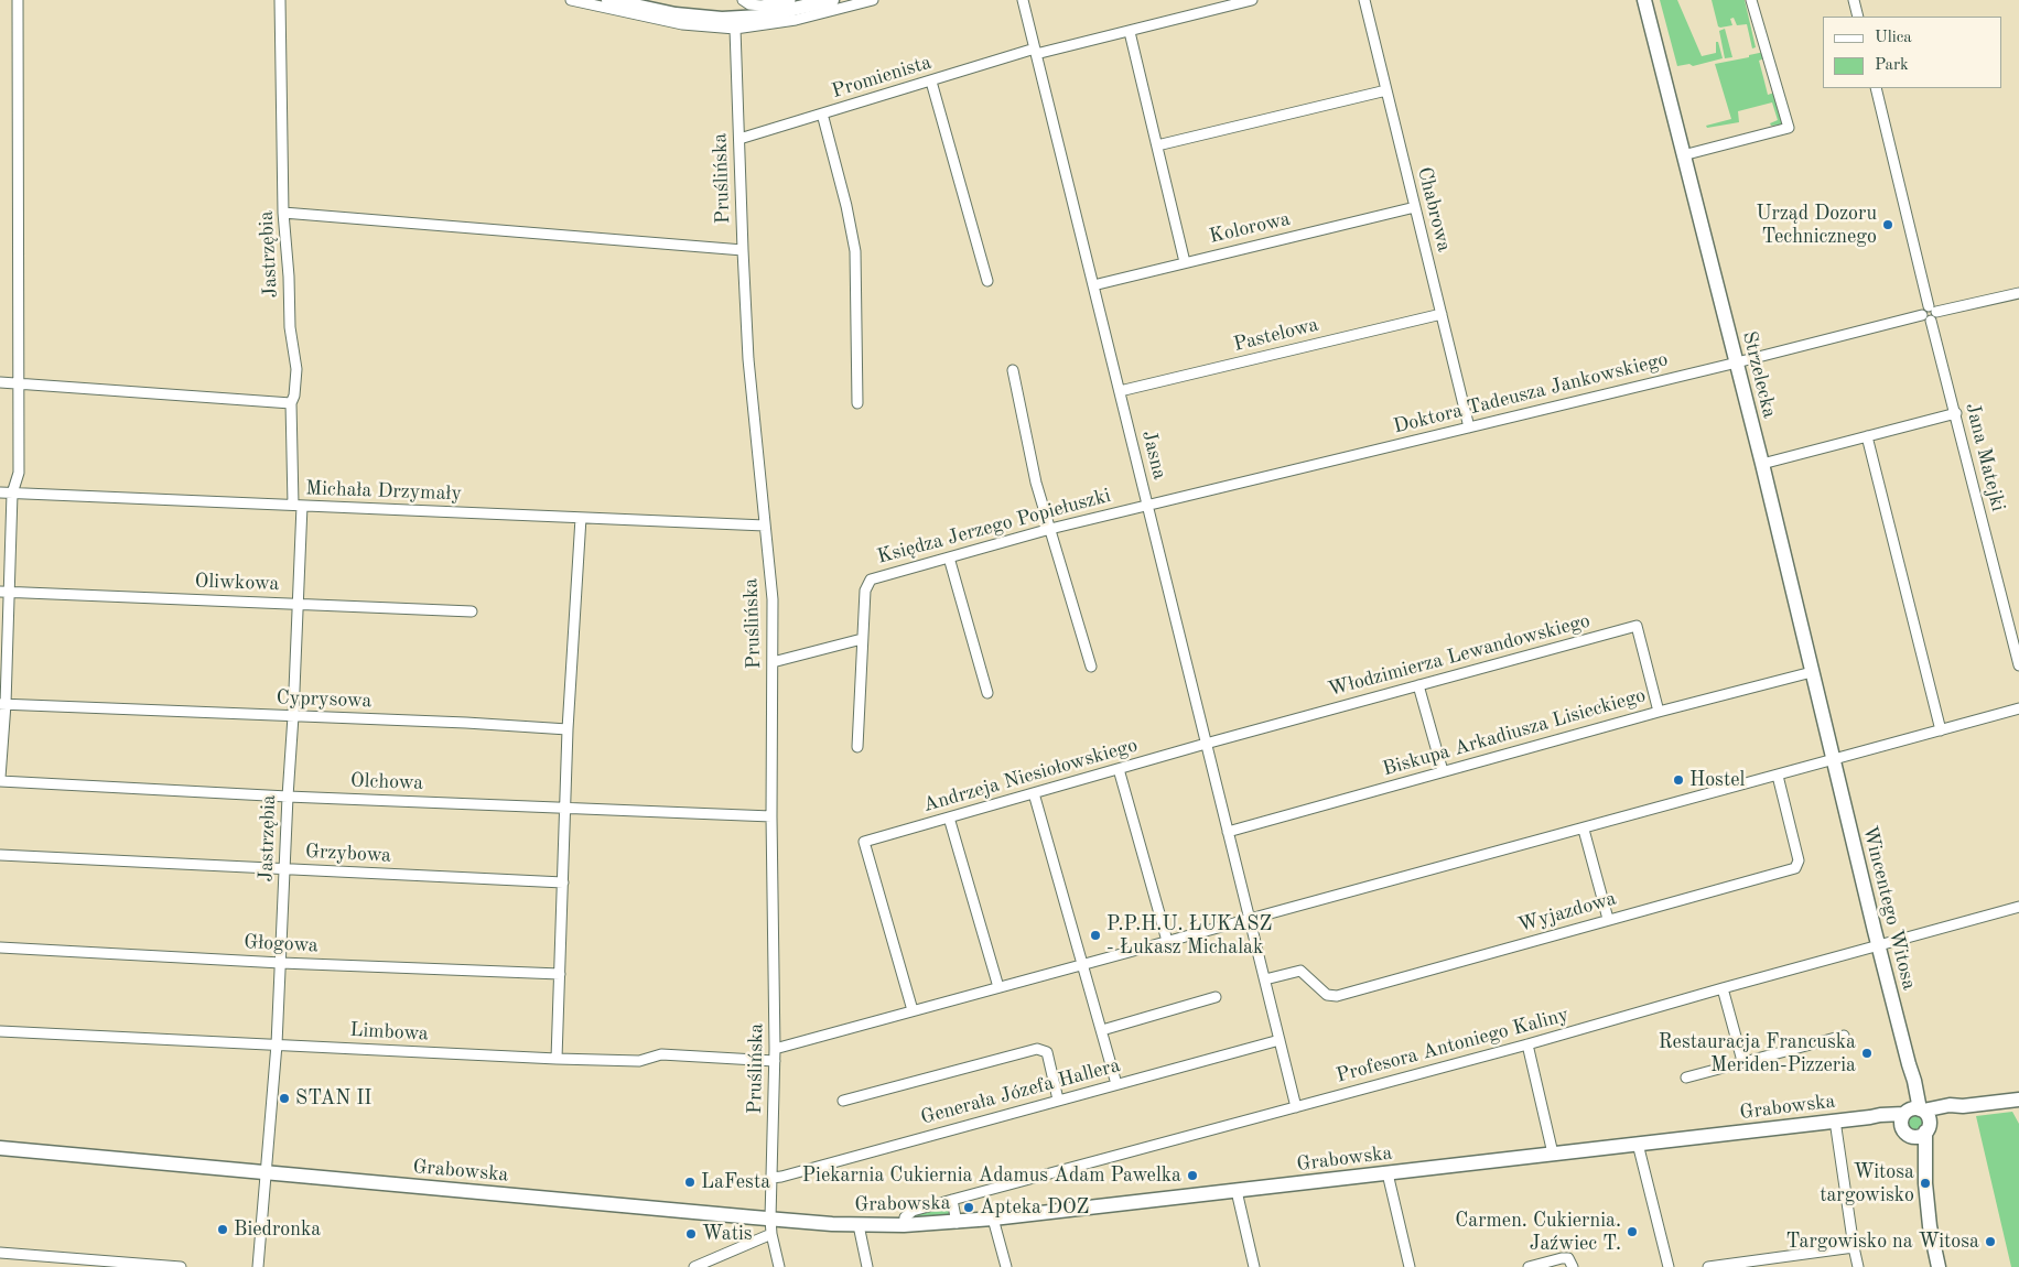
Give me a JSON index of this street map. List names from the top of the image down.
{
  "streets": {
    "street": [
      "Promienista",
      "Pruślińska",
      "Chabrowa",
      "Kolorowa",
      "Jastrzębia",
      "Pastelowa",
      "Strzelecka",
      "Doktora Tadeusza Jankowskiego",
      "Jasna",
      "Jana Matejki",
      "Michała Drzymały",
      "Księdza Jerzego Popiełuszki",
      "Oliwkowa",
      "Włodzimierza Lewandowskiego",
      "Cyprysowa",
      "Biskupa Arkadiusza Lisieckiego",
      "Andrzeja Niesiołowskiego",
      "Olchowa",
      "Grzybowa",
      "Wincentego Witosa",
      "Wyjazdowa",
      "Głogowa",
      "Limbowa",
      "Profesora Antoniego Kaliny",
      "Generała Józefa Hallera",
      "Grabowska"
    ]
  },
  "crossings": [
    ["Promienista", "Pruślińska"],
    ["Promienista", "Jasna"],
    ["Pruślińska", "Michała Drzymały"],
    ["Pruślińska", "Olchowa"],
    ["Pruślińska", "Limbowa"],
    ["Pruślińska", "Generała Józefa Hallera"],
    ["Pruślińska", "Grabowska"],
    ["Chabrowa", "Kolorowa"],
    ["Chabrowa", "Pastelowa"],
    ["Chabrowa", "Doktora Tadeusza Jankowskiego"],
    ["Kolorowa", "Jasna"],
    ["Jastrzębia", "Michała Drzymały"],
    ["Jastrzębia", "Oliwkowa"],
    ["Jastrzębia", "Cyprysowa"],
    ["Jastrzębia", "Olchowa"],
    ["Jastrzębia", "Grzybowa"],
    ["Jastrzębia", "Głogowa"],
    ["Jastrzębia", "Limbowa"],
    ["Jastrzębia", "Grabowska"],
    ["Pastelowa", "Jasna"],
    ["Strzelecka", "Doktora Tadeusza Jankowskiego"],
    ["Strzelecka", "Biskupa Arkadiusza Lisieckiego"],
    ["Strzelecka", "Wincentego Witosa"],
    ["Doktora Tadeusza Jankowskiego", "Jasna"],
    ["Doktora Tadeusza Jankowskiego", "Jana Matejki"],
    ["Doktora Tadeusza Jankowskiego", "Księdza Jerzego Popiełuszki"],
    ["Jasna", "Księdza Jerzego Popiełuszki"],
    ["Jasna", "Włodzimierza Lewandowskiego"],
    ["Jasna", "Biskupa Arkadiusza Lisieckiego"],
    ["Jasna", "Andrzeja Niesiołowskiego"],
    ["Jasna", "Wyjazdowa"],
    ["Jasna", "Profesora Antoniego Kaliny"],
    ["Jasna", "Generała Józefa Hallera"],
    ["Włodzimierza Lewandowskiego", "Biskupa Arkadiusza Lisieckiego"],
    ["Włodzimierza Lewandowskiego", "Andrzeja Niesiołowskiego"],
    ["Wincentego Witosa", "Profesora Antoniego Kaliny"],
    ["Wincentego Witosa", "Grabowska"],
    ["Profesora Antoniego Kaliny", "Grabowska"]
  ],
  "places": [
    "Urząd Dozoru Technicznego",
    "Hostel",
    "P.P.H.U. ŁUKASZ - Łukasz Michalak",
    "Restauracja Francuska Meriden-Pizzeria",
    "STAN II",
    "Piekarnia Cukiernia Adamus Adam Pawelka",
    "LaFesta",
    "Witosa targowisko",
    "Apteka DOZ",
    "Biedronka",
    "Carmen. Cukiernia. Jaźwiec T.",
    "Watis",
    "Targowisko na Witosa"
  ],
  "legend": ["Ulica", "Park"]
}
